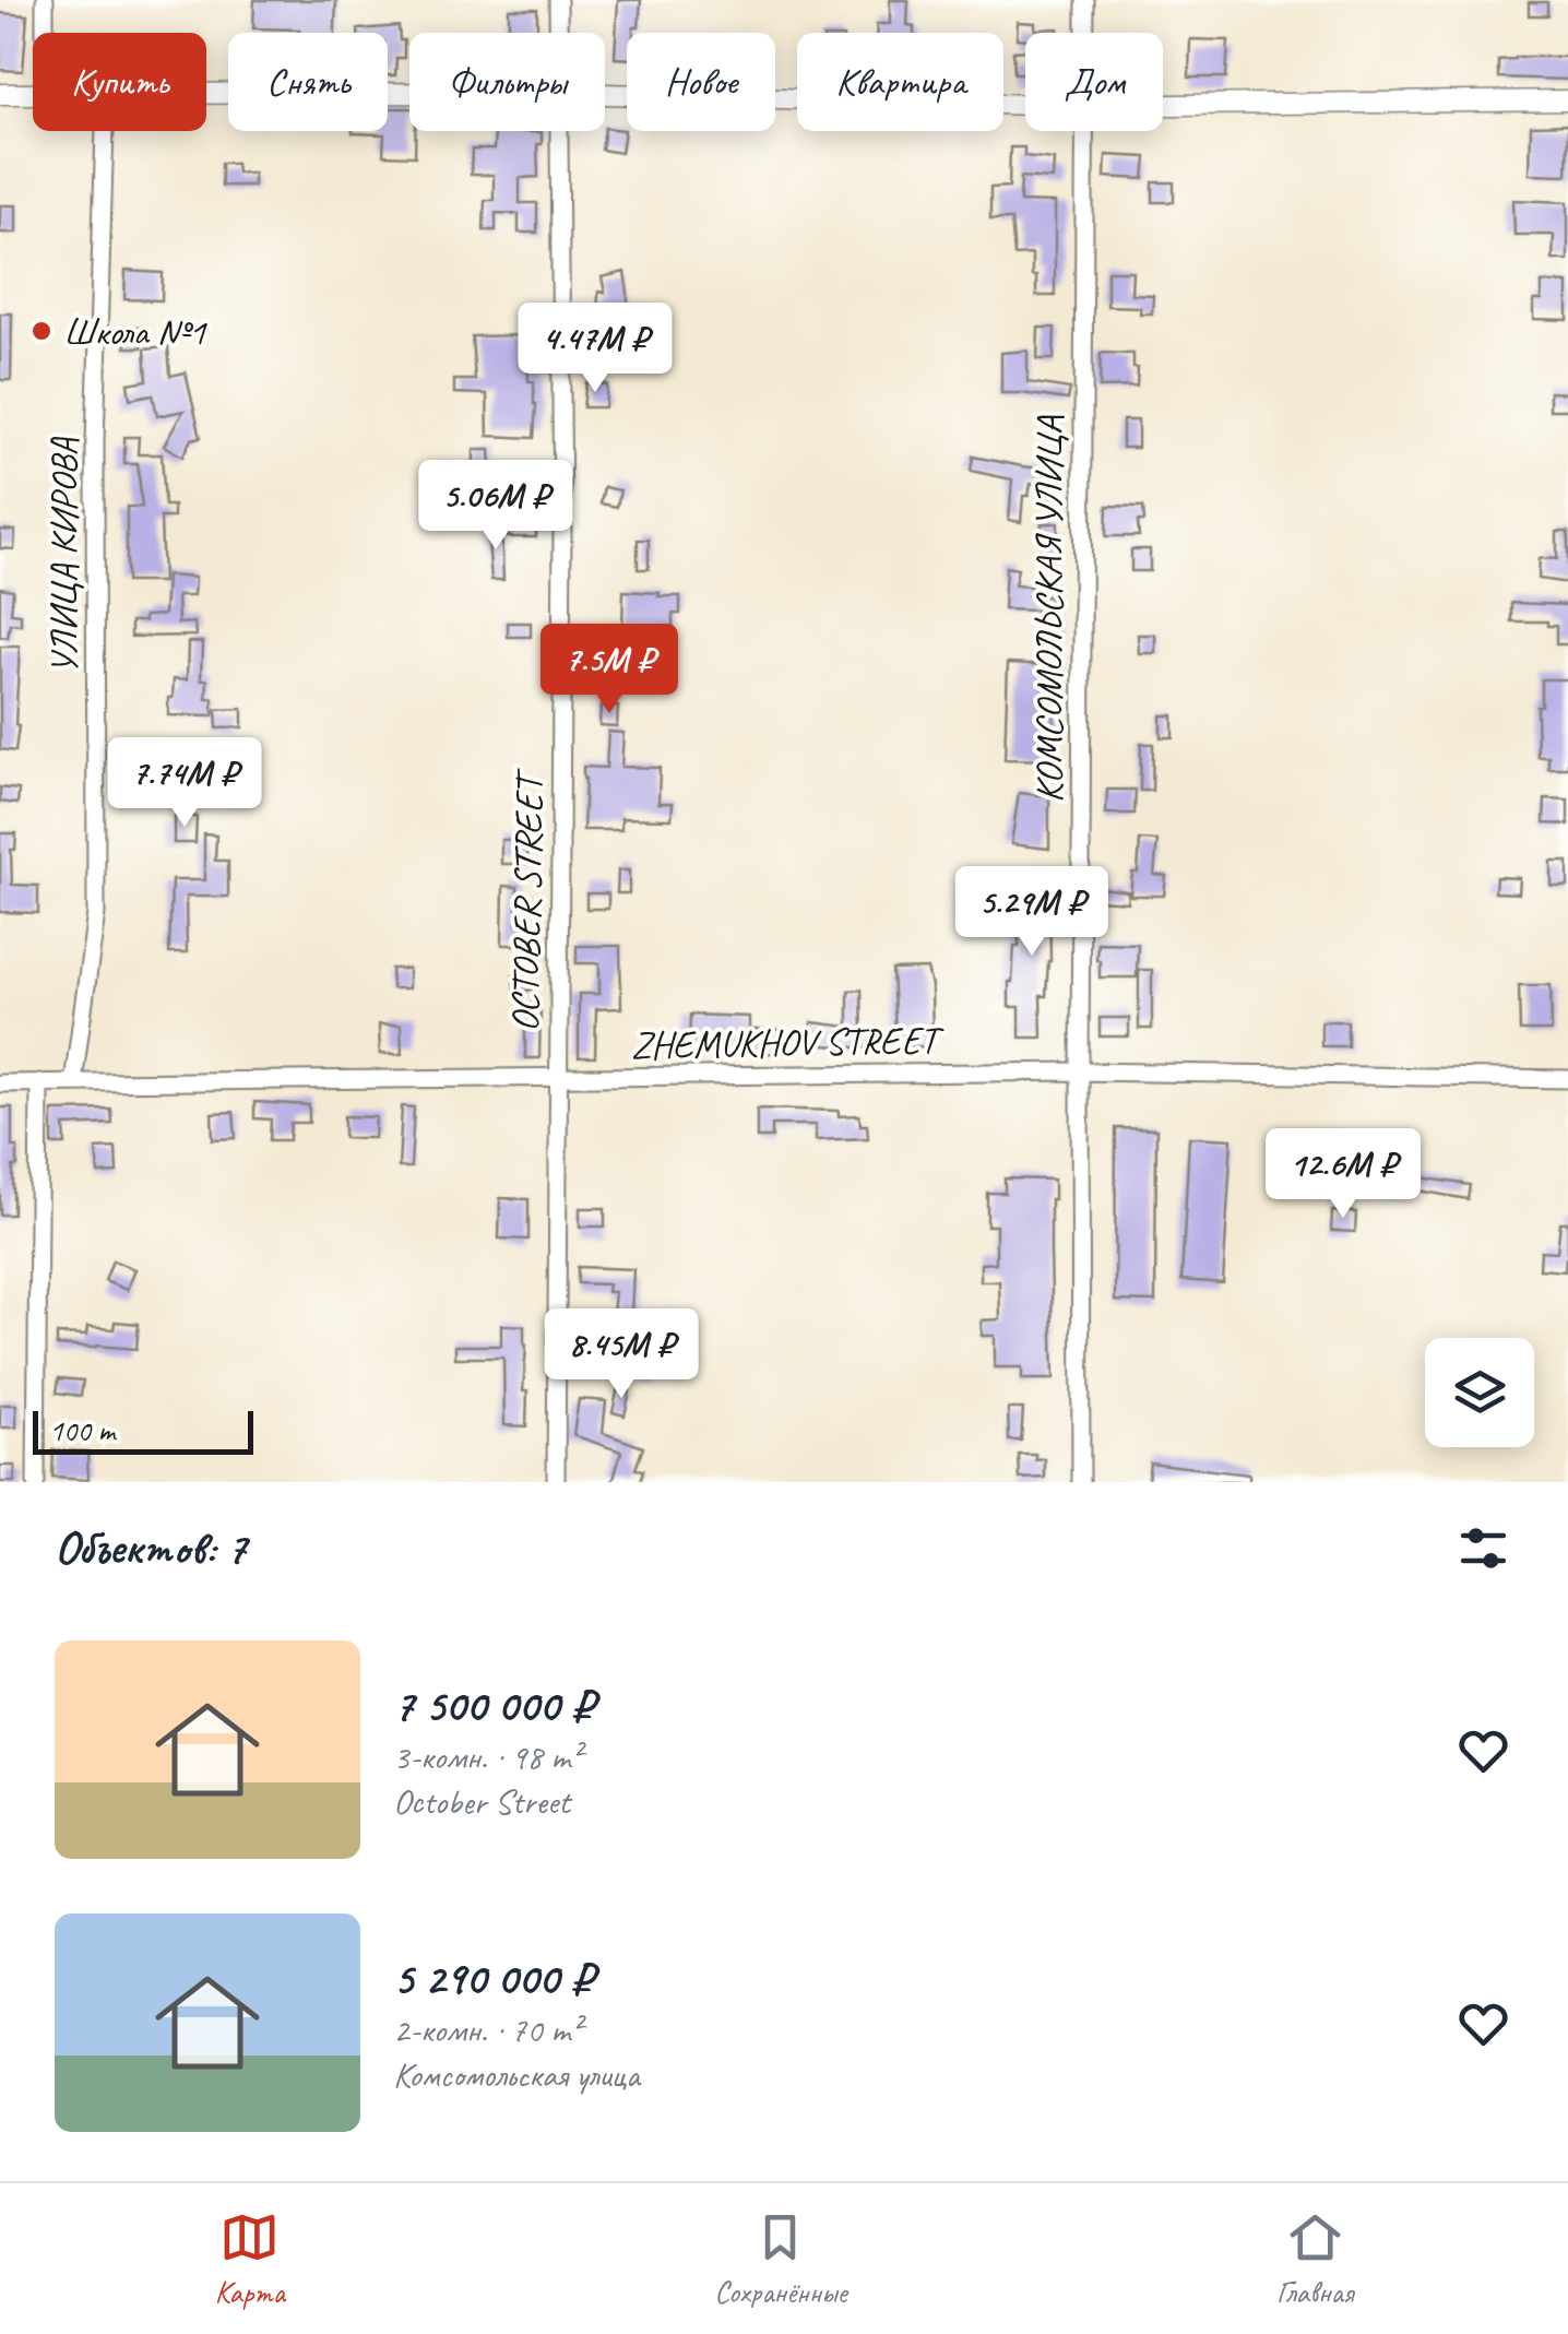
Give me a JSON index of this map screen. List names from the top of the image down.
{
  "streets": {
    "street": [
      "УЛИЦА КИРОВА",
      "КОМСОМОЛЬСКАЯ УЛИЦА",
      "OCTOBER STREET",
      "ZHEMUKHOV STREET"
    ]
  },
  "crossings": [
    ["УЛИЦА КИРОВА", "ZHEMUKHOV STREET"],
    ["КОМСОМОЛЬСКАЯ УЛИЦА", "ZHEMUKHOV STREET"],
    ["OCTOBER STREET", "ZHEMUKHOV STREET"]
  ],
  "places": ["Школа №1"],
  "scale_bar": "100 m",
  "page": {
    "chip": [
      "Купить",
      "Снять",
      "Фильтры",
      "Новое",
      "Квартира",
      "Дом"
    ],
    "price": [
      "4.47M ₽",
      "5.06M ₽",
      "7.5M ₽",
      "7.74M ₽",
      "5.29M ₽",
      "12.6M ₽",
      "8.45M ₽"
    ],
    "scale": "100 m",
    "heading": "Объектов: 7",
    "list": [
      {
        "name": "7 500 000 ₽",
        "note": "3-комн. · 98 m² · October Street"
      },
      {
        "name": "5 290 000 ₽",
        "note": "2-комн. · 70 m² · Комсомольская улица"
      }
    ],
    "tabs": ["Карта", "Сохранённые", "Главная"]
  }
}
